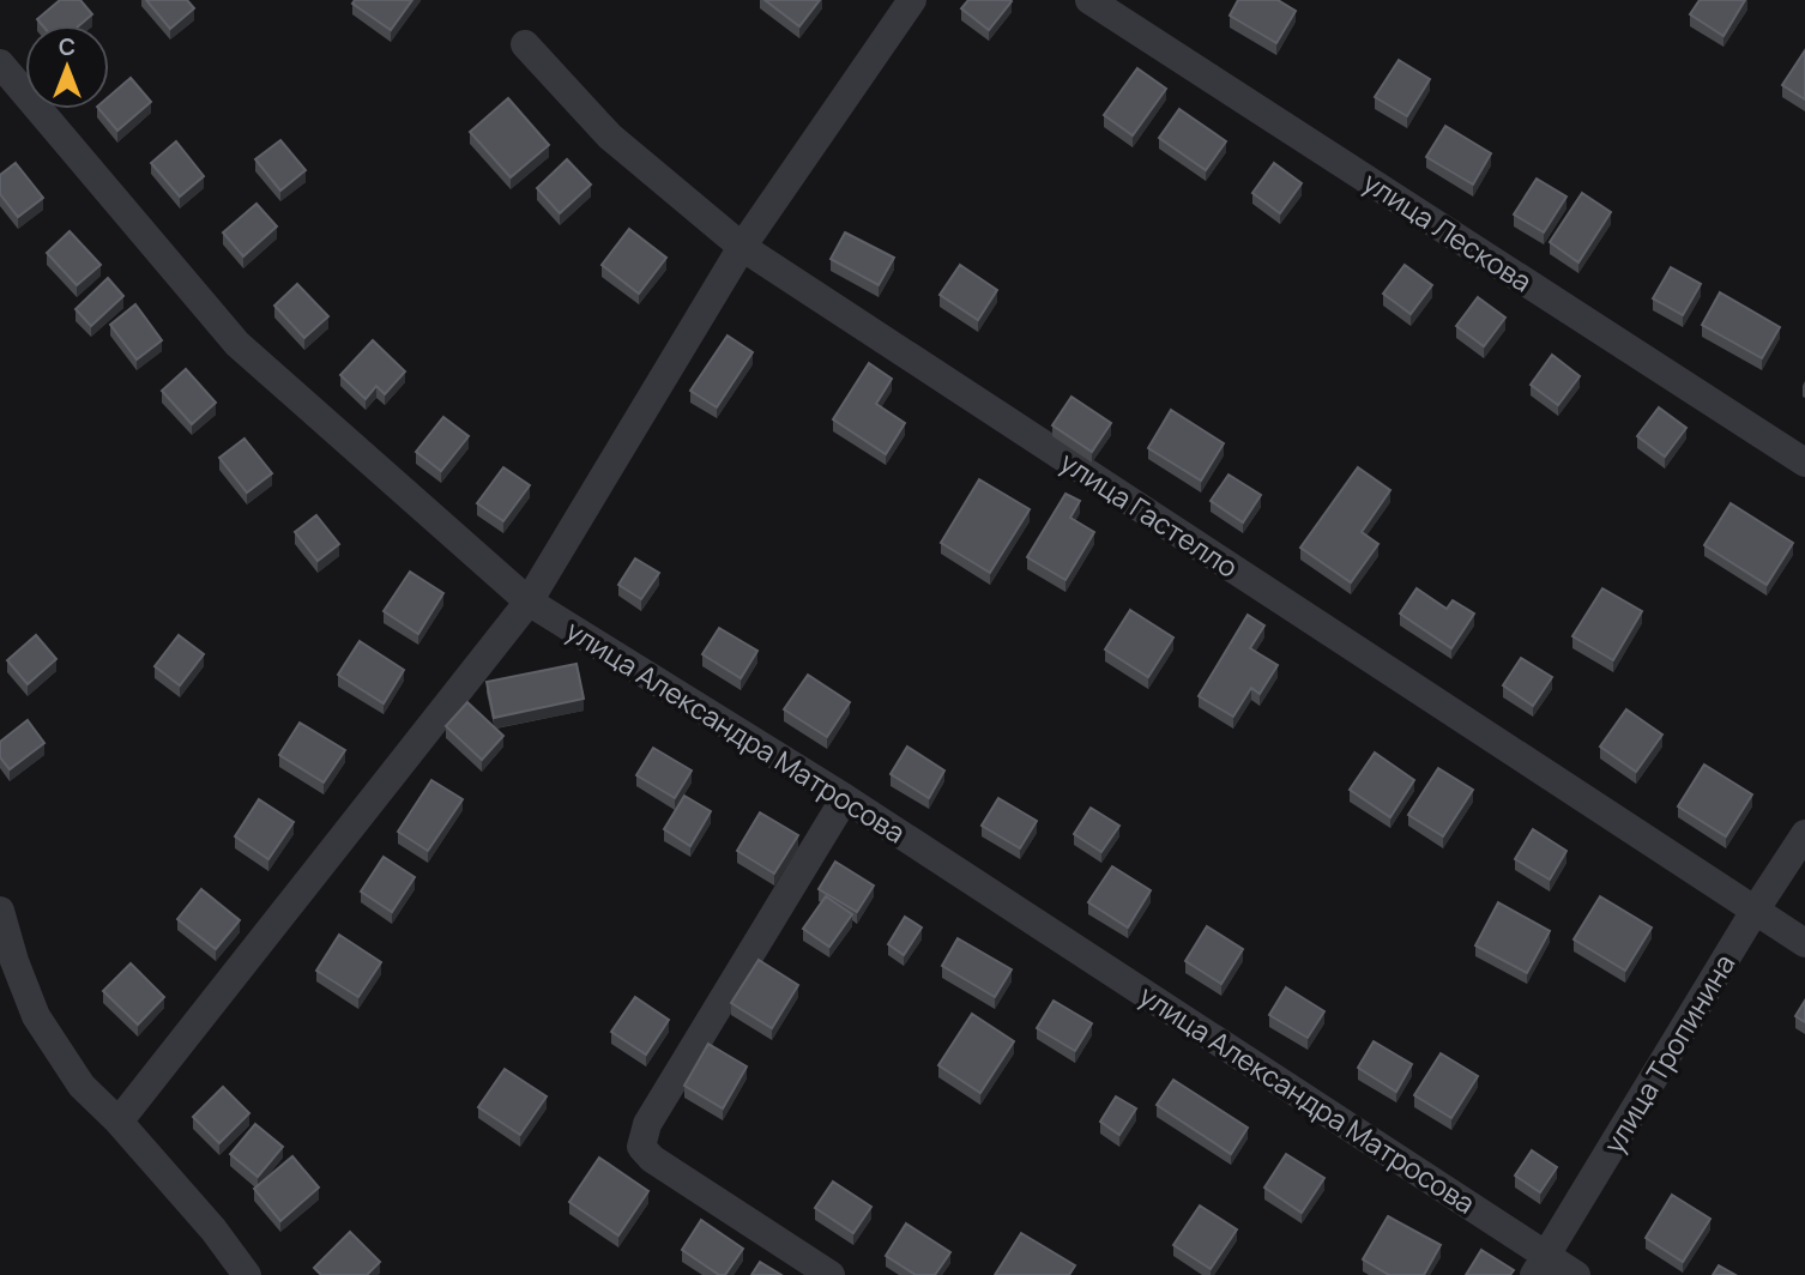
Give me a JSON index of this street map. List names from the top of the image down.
{
  "streets": {
    "street": [
      "улица Лескова",
      "улица Гастелло",
      "улица Александра Матросова",
      "улица Тропинина"
    ]
  },
  "crossings": [
    ["улица Гастелло", "улица Тропинина"],
    ["улица Александра Матросова", "улица Тропинина"]
  ],
  "north": "top"
}
